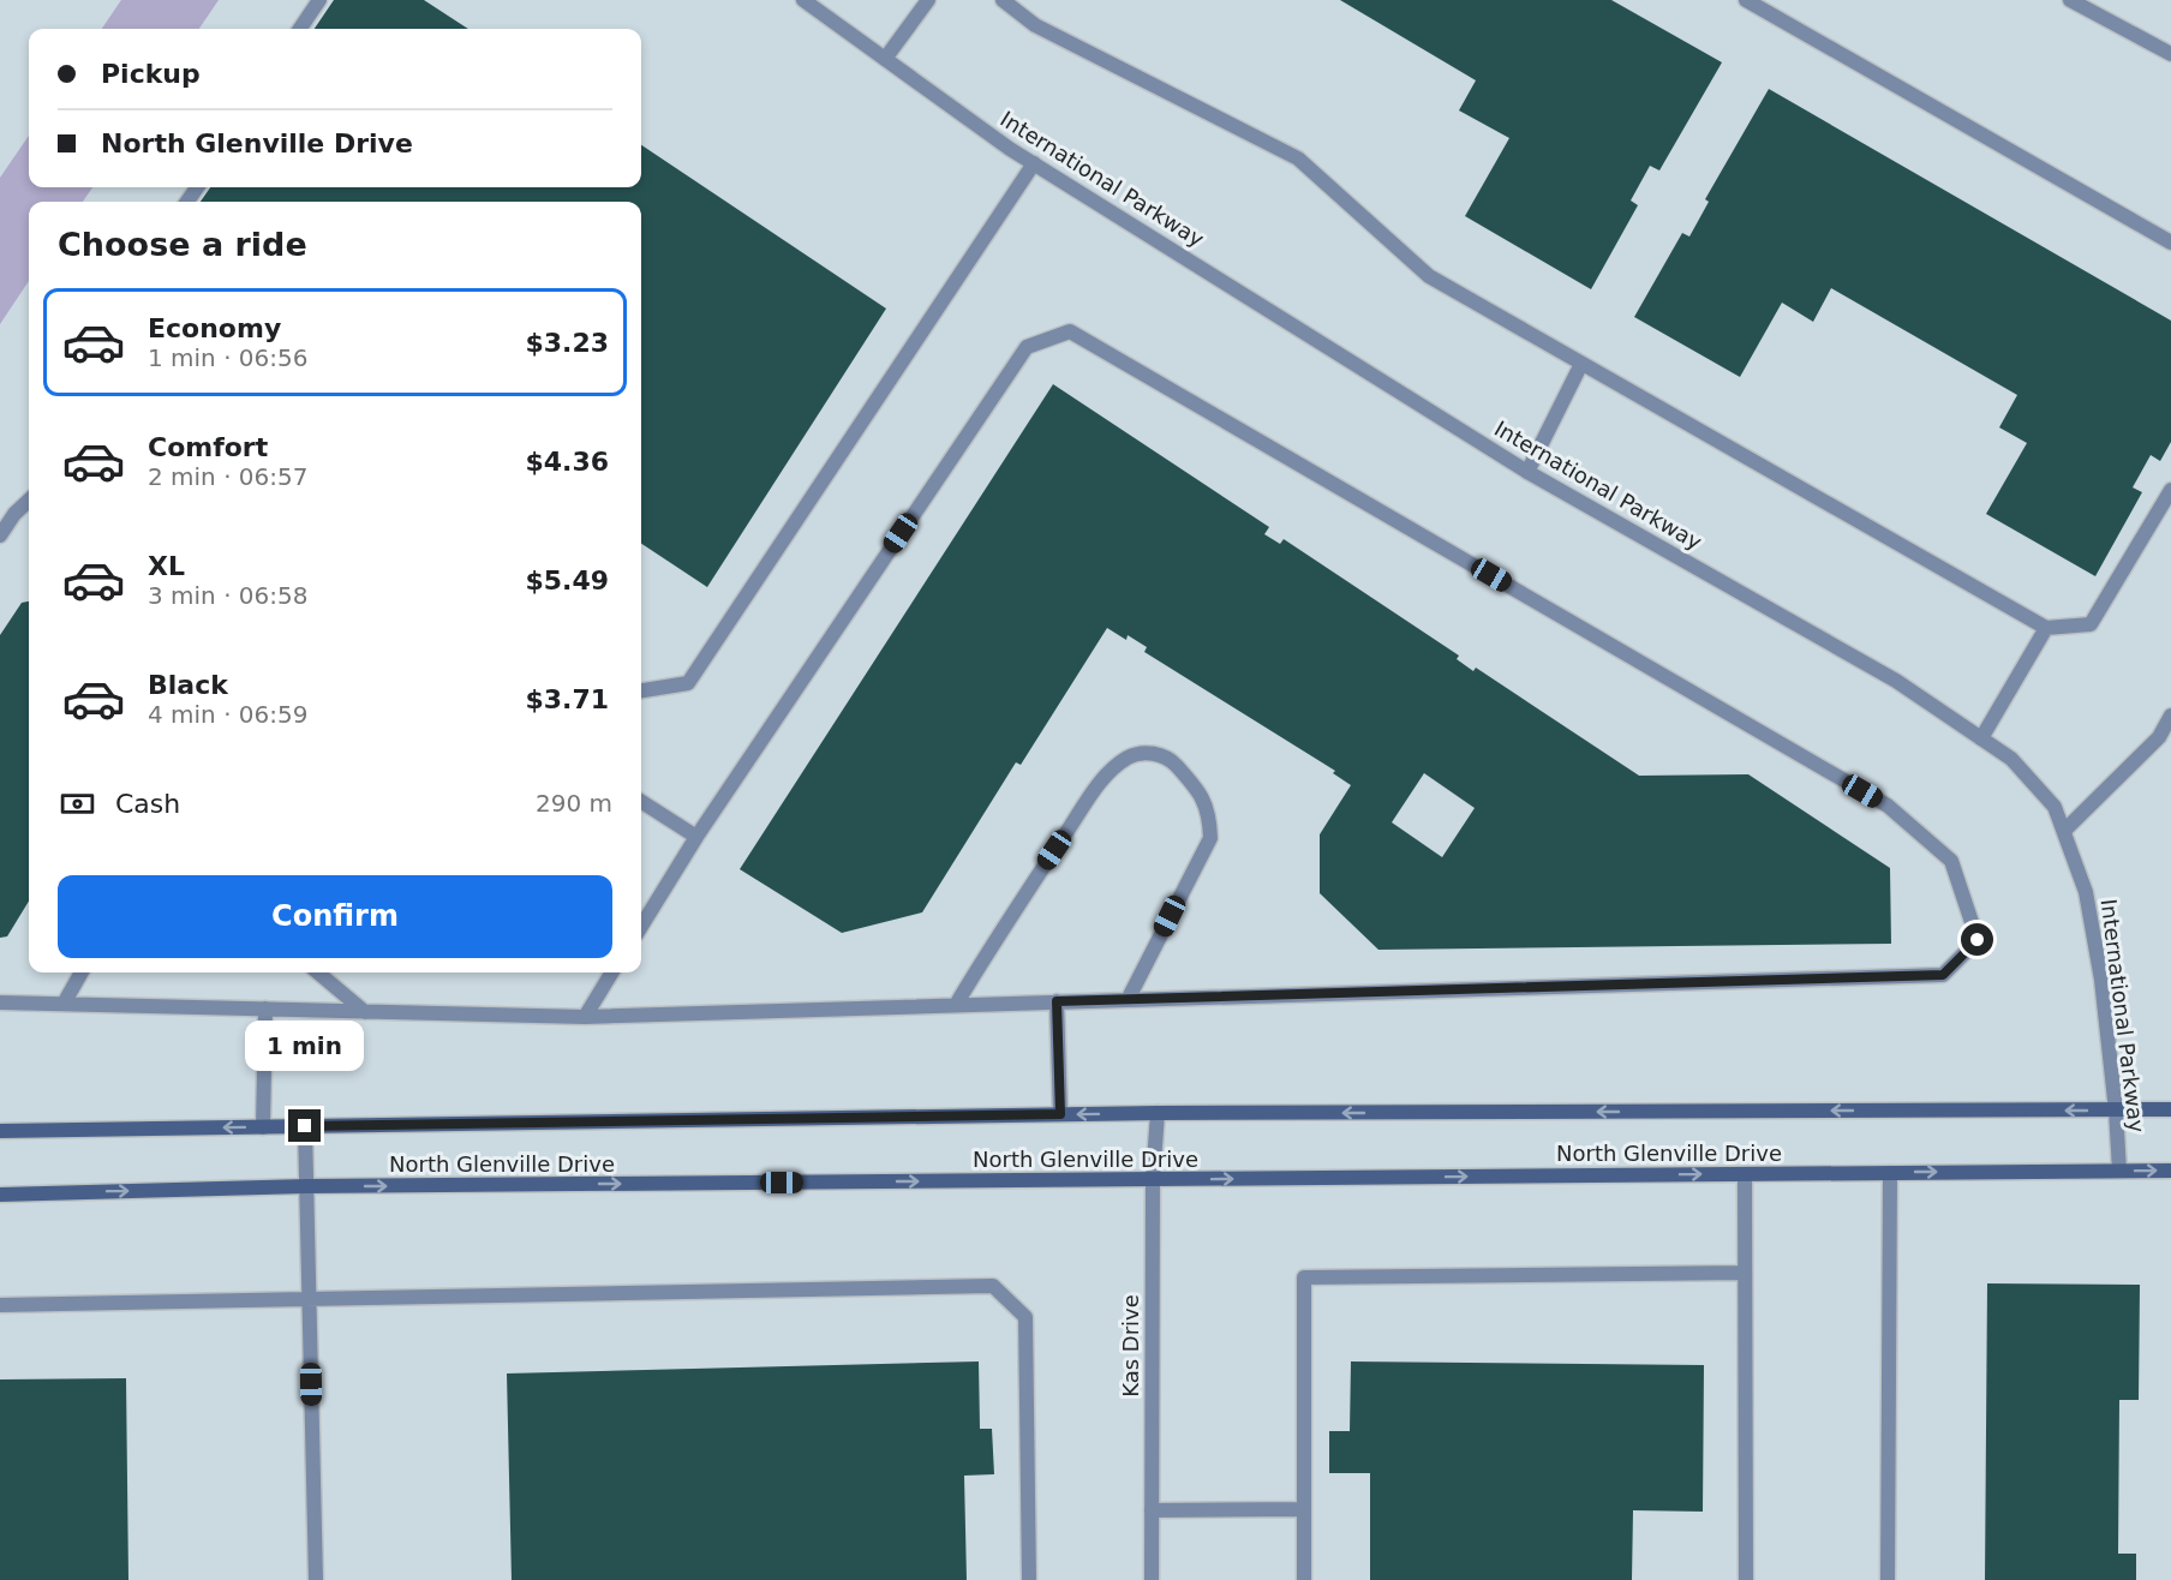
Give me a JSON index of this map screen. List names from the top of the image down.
{
  "streets": {
    "street": ["International Parkway", "North Glenville Drive", "Kas Drive"]
  },
  "crossings": [
    ["International Parkway", "North Glenville Drive"],
    ["North Glenville Drive", "Kas Drive"]
  ],
  "page": {
    "banner": ["Pickup", "North Glenville Drive"],
    "heading": "Choose a ride",
    "list": [
      {
        "name": "Economy",
        "note": "1 min · 06:56",
        "value": "$3.23"
      },
      {
        "name": "Comfort",
        "note": "2 min · 06:57",
        "value": "$4.36"
      },
      {
        "name": "XL",
        "note": "3 min · 06:58",
        "value": "$5.49"
      },
      {
        "name": "Black",
        "note": "4 min · 06:59",
        "value": "$3.71"
      }
    ],
    "pay": ["Cash", "290 m"],
    "buttons": "Confirm",
    "bubble": "1 min"
  }
}
